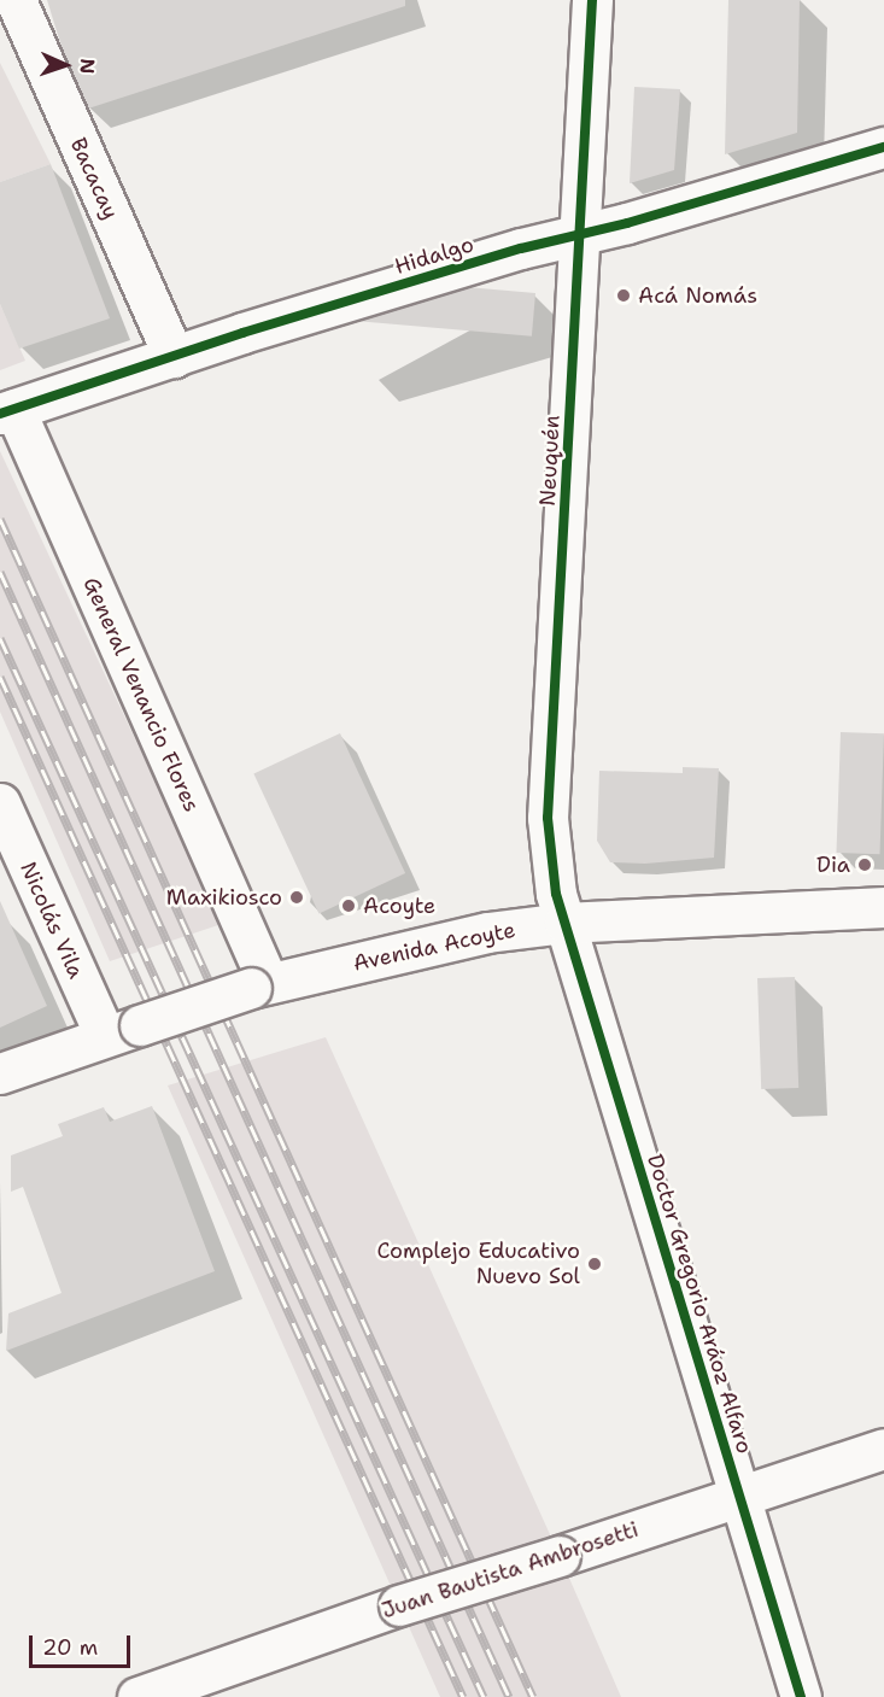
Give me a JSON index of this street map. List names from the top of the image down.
{
  "streets": {
    "street": [
      "Bacacay",
      "Hidalgo",
      "Neuquén",
      "General Venancio Flores",
      "Nicolás Vila",
      "Avenida Acoyte",
      "Doctor Gregorio Aráoz Alfaro",
      "Juan Bautista Ambrosetti"
    ]
  },
  "crossings": [
    ["Bacacay", "Hidalgo"],
    ["Hidalgo", "Neuquén"],
    ["Hidalgo", "General Venancio Flores"],
    ["Neuquén", "Avenida Acoyte"],
    ["Neuquén", "Doctor Gregorio Aráoz Alfaro"],
    ["General Venancio Flores", "Avenida Acoyte"],
    ["Nicolás Vila", "Avenida Acoyte"],
    ["Avenida Acoyte", "Doctor Gregorio Aráoz Alfaro"],
    ["Doctor Gregorio Aráoz Alfaro", "Juan Bautista Ambrosetti"]
  ],
  "places": [
    "Acá Nomás",
    "Dia",
    "Maxikiosco",
    "Acoyte",
    "Complejo Educativo Nuevo Sol"
  ],
  "scale_bar": "20 m",
  "north": "right"
}
